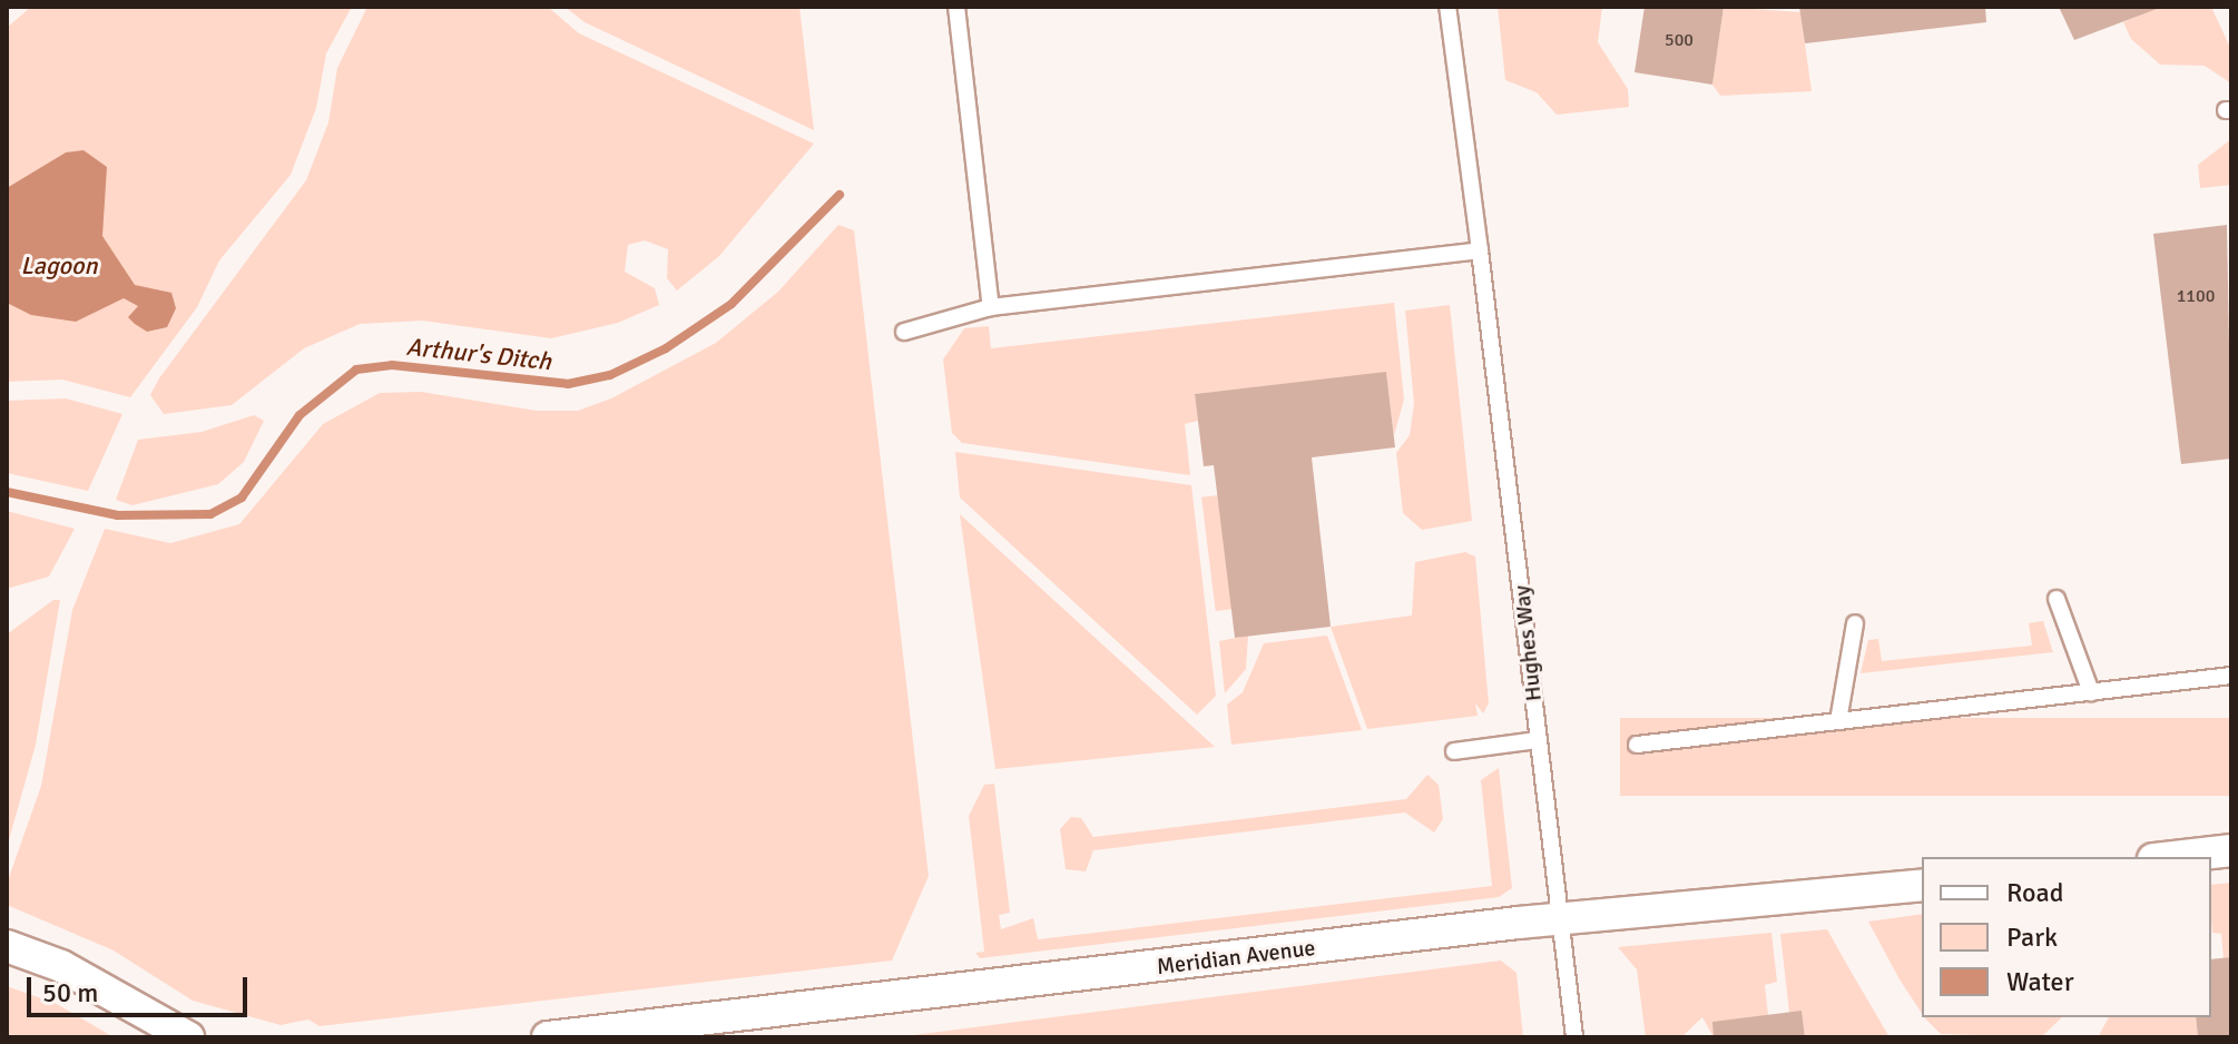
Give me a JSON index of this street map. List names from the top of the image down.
{
  "streets": {
    "street": ["Meridian Avenue"],
    "lane": ["Hughes Way"]
  },
  "crossings": [
    ["Hughes Way", "Meridian Avenue"]
  ],
  "water": ["Lagoon", "Arthur's Ditch"],
  "house_numbers": ["500", "1100"],
  "legend": ["Road", "Park", "Water"],
  "scale_bar": "50 m"
}
